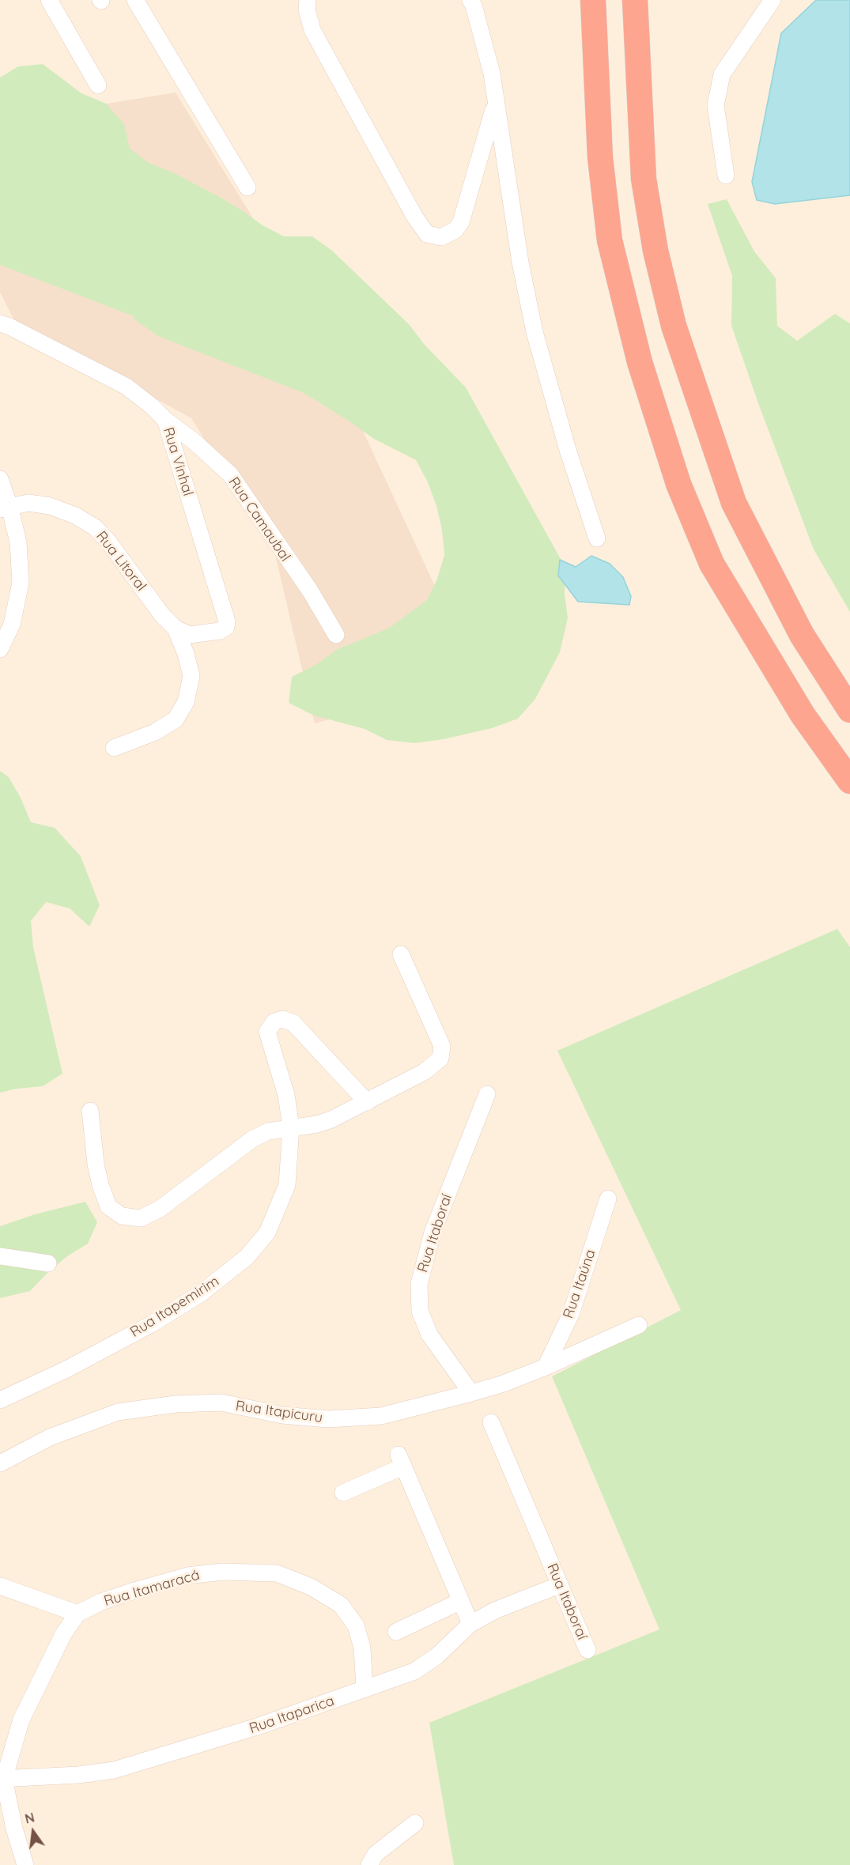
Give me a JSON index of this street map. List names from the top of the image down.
{
  "streets": {
    "street": [
      "Rua Vinhal",
      "Rua Camaubal",
      "Rua Litoral",
      "Rua Itaboraí",
      "Rua Itaúna",
      "Rua Itapemirim",
      "Rua Itapicuru",
      "Rua Itamaracá",
      "Rua Itaparica"
    ]
  },
  "crossings": [
    ["Rua Vinhal", "Rua Camaubal"],
    ["Rua Vinhal", "Rua Litoral"],
    ["Rua Itaboraí", "Rua Itapicuru"],
    ["Rua Itaboraí", "Rua Itaparica"],
    ["Rua Itaúna", "Rua Itapicuru"],
    ["Rua Itamaracá", "Rua Itaparica"]
  ],
  "north": "top"
}
